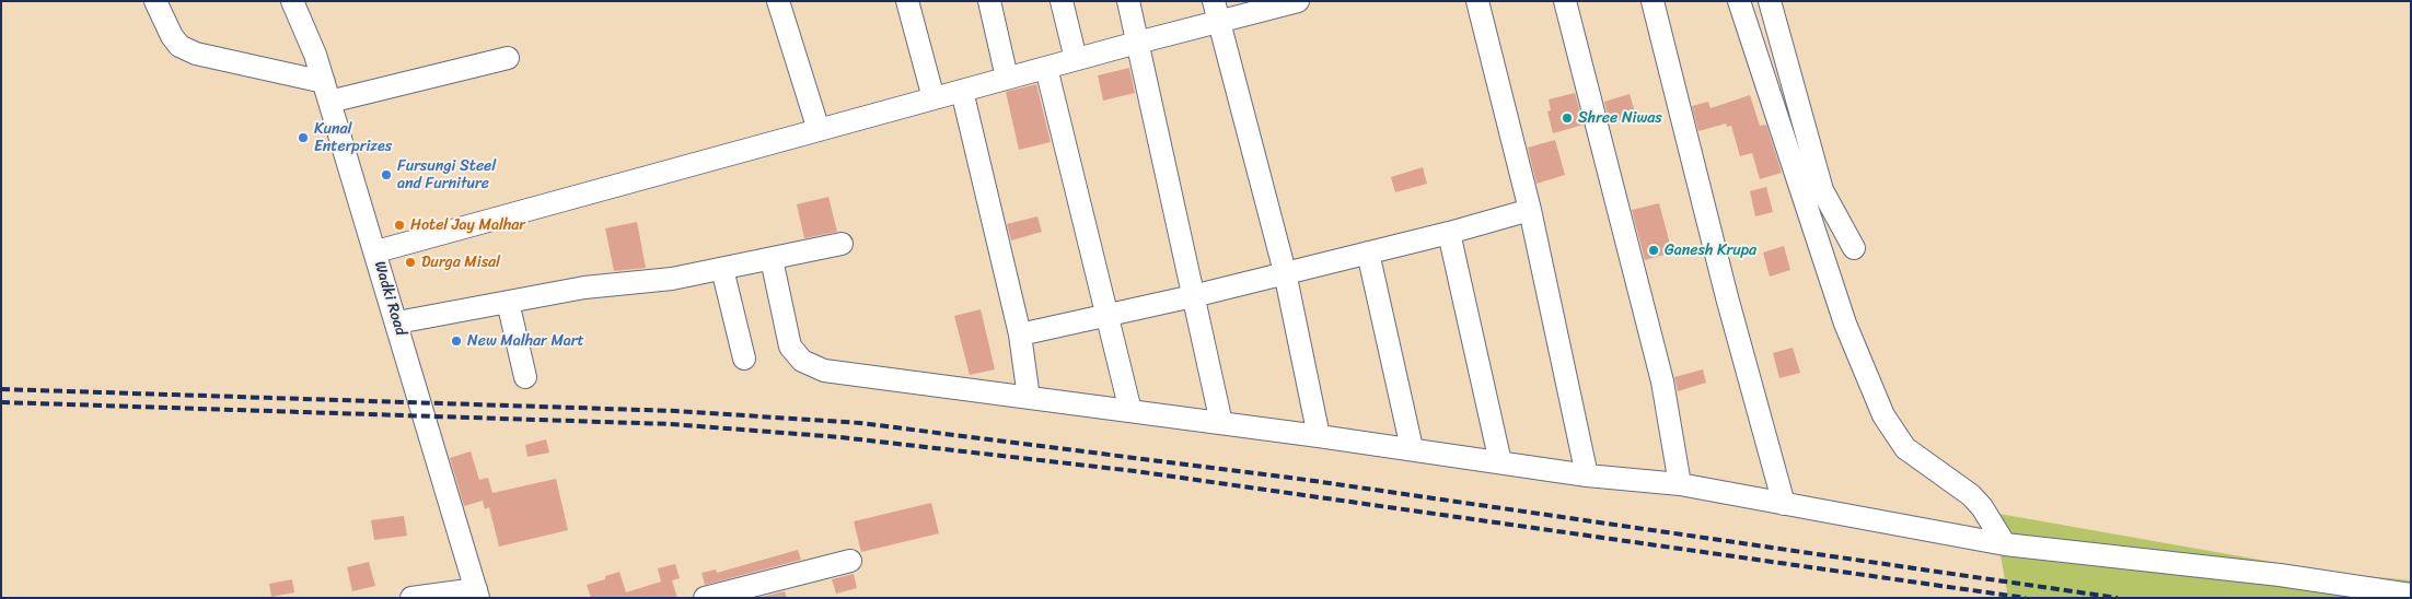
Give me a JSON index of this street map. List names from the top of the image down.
{
  "streets": {
    "street": ["Wadki Road"]
  },
  "places": [
    "Shree Niwas",
    "Kunal Enterprizes",
    "Fursungi Steel and Furniture",
    "Hotel Jay Malhar",
    "Ganesh Krupa",
    "Durga Misal",
    "New Malhar Mart"
  ]
}
